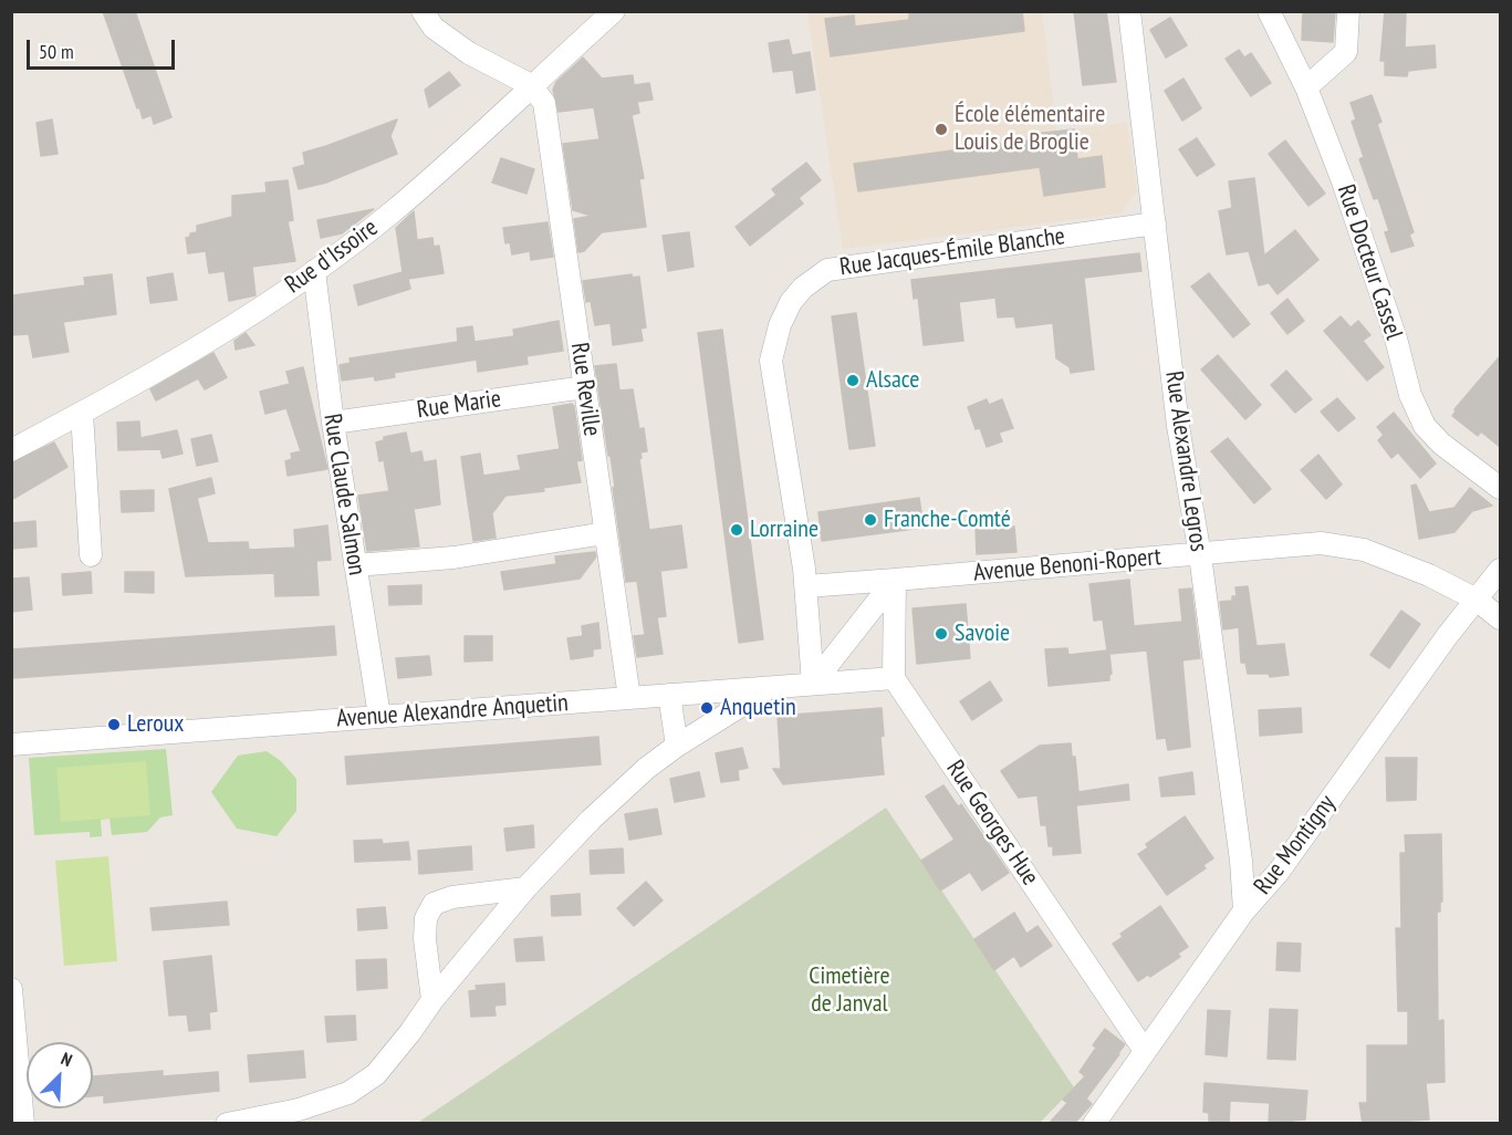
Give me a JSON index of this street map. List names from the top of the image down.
{
  "streets": {
    "street": [
      "Rue Jacques-Émile Blanche",
      "Rue d'Issoire",
      "Rue Docteur Cassel",
      "Rue Reville",
      "Rue Marie",
      "Rue Alexandre Legros",
      "Rue Claude Salmon",
      "Avenue Benoni-Ropert",
      "Avenue Alexandre Anquetin",
      "Rue Georges Hue",
      "Rue Montigny"
    ]
  },
  "crossings": [
    ["Rue Jacques-Émile Blanche", "Rue Alexandre Legros"],
    ["Rue Jacques-Émile Blanche", "Avenue Benoni-Ropert"],
    ["Rue Jacques-Émile Blanche", "Avenue Alexandre Anquetin"],
    ["Rue d'Issoire", "Rue Reville"],
    ["Rue d'Issoire", "Rue Claude Salmon"],
    ["Rue Reville", "Rue Marie"],
    ["Rue Reville", "Avenue Alexandre Anquetin"],
    ["Rue Marie", "Rue Claude Salmon"],
    ["Rue Alexandre Legros", "Avenue Benoni-Ropert"],
    ["Rue Alexandre Legros", "Rue Montigny"],
    ["Rue Claude Salmon", "Avenue Alexandre Anquetin"],
    ["Avenue Benoni-Ropert", "Rue Montigny"],
    ["Avenue Alexandre Anquetin", "Rue Georges Hue"],
    ["Rue Georges Hue", "Rue Montigny"]
  ],
  "parks": ["Cimetière de Janval"],
  "places": [
    "École élémentaire Louis de Broglie",
    "Alsace",
    "Franche-Comté",
    "Lorraine",
    "Savoie",
    "Anquetin",
    "Leroux"
  ],
  "scale_bar": "50 m",
  "north": "top right"
}
